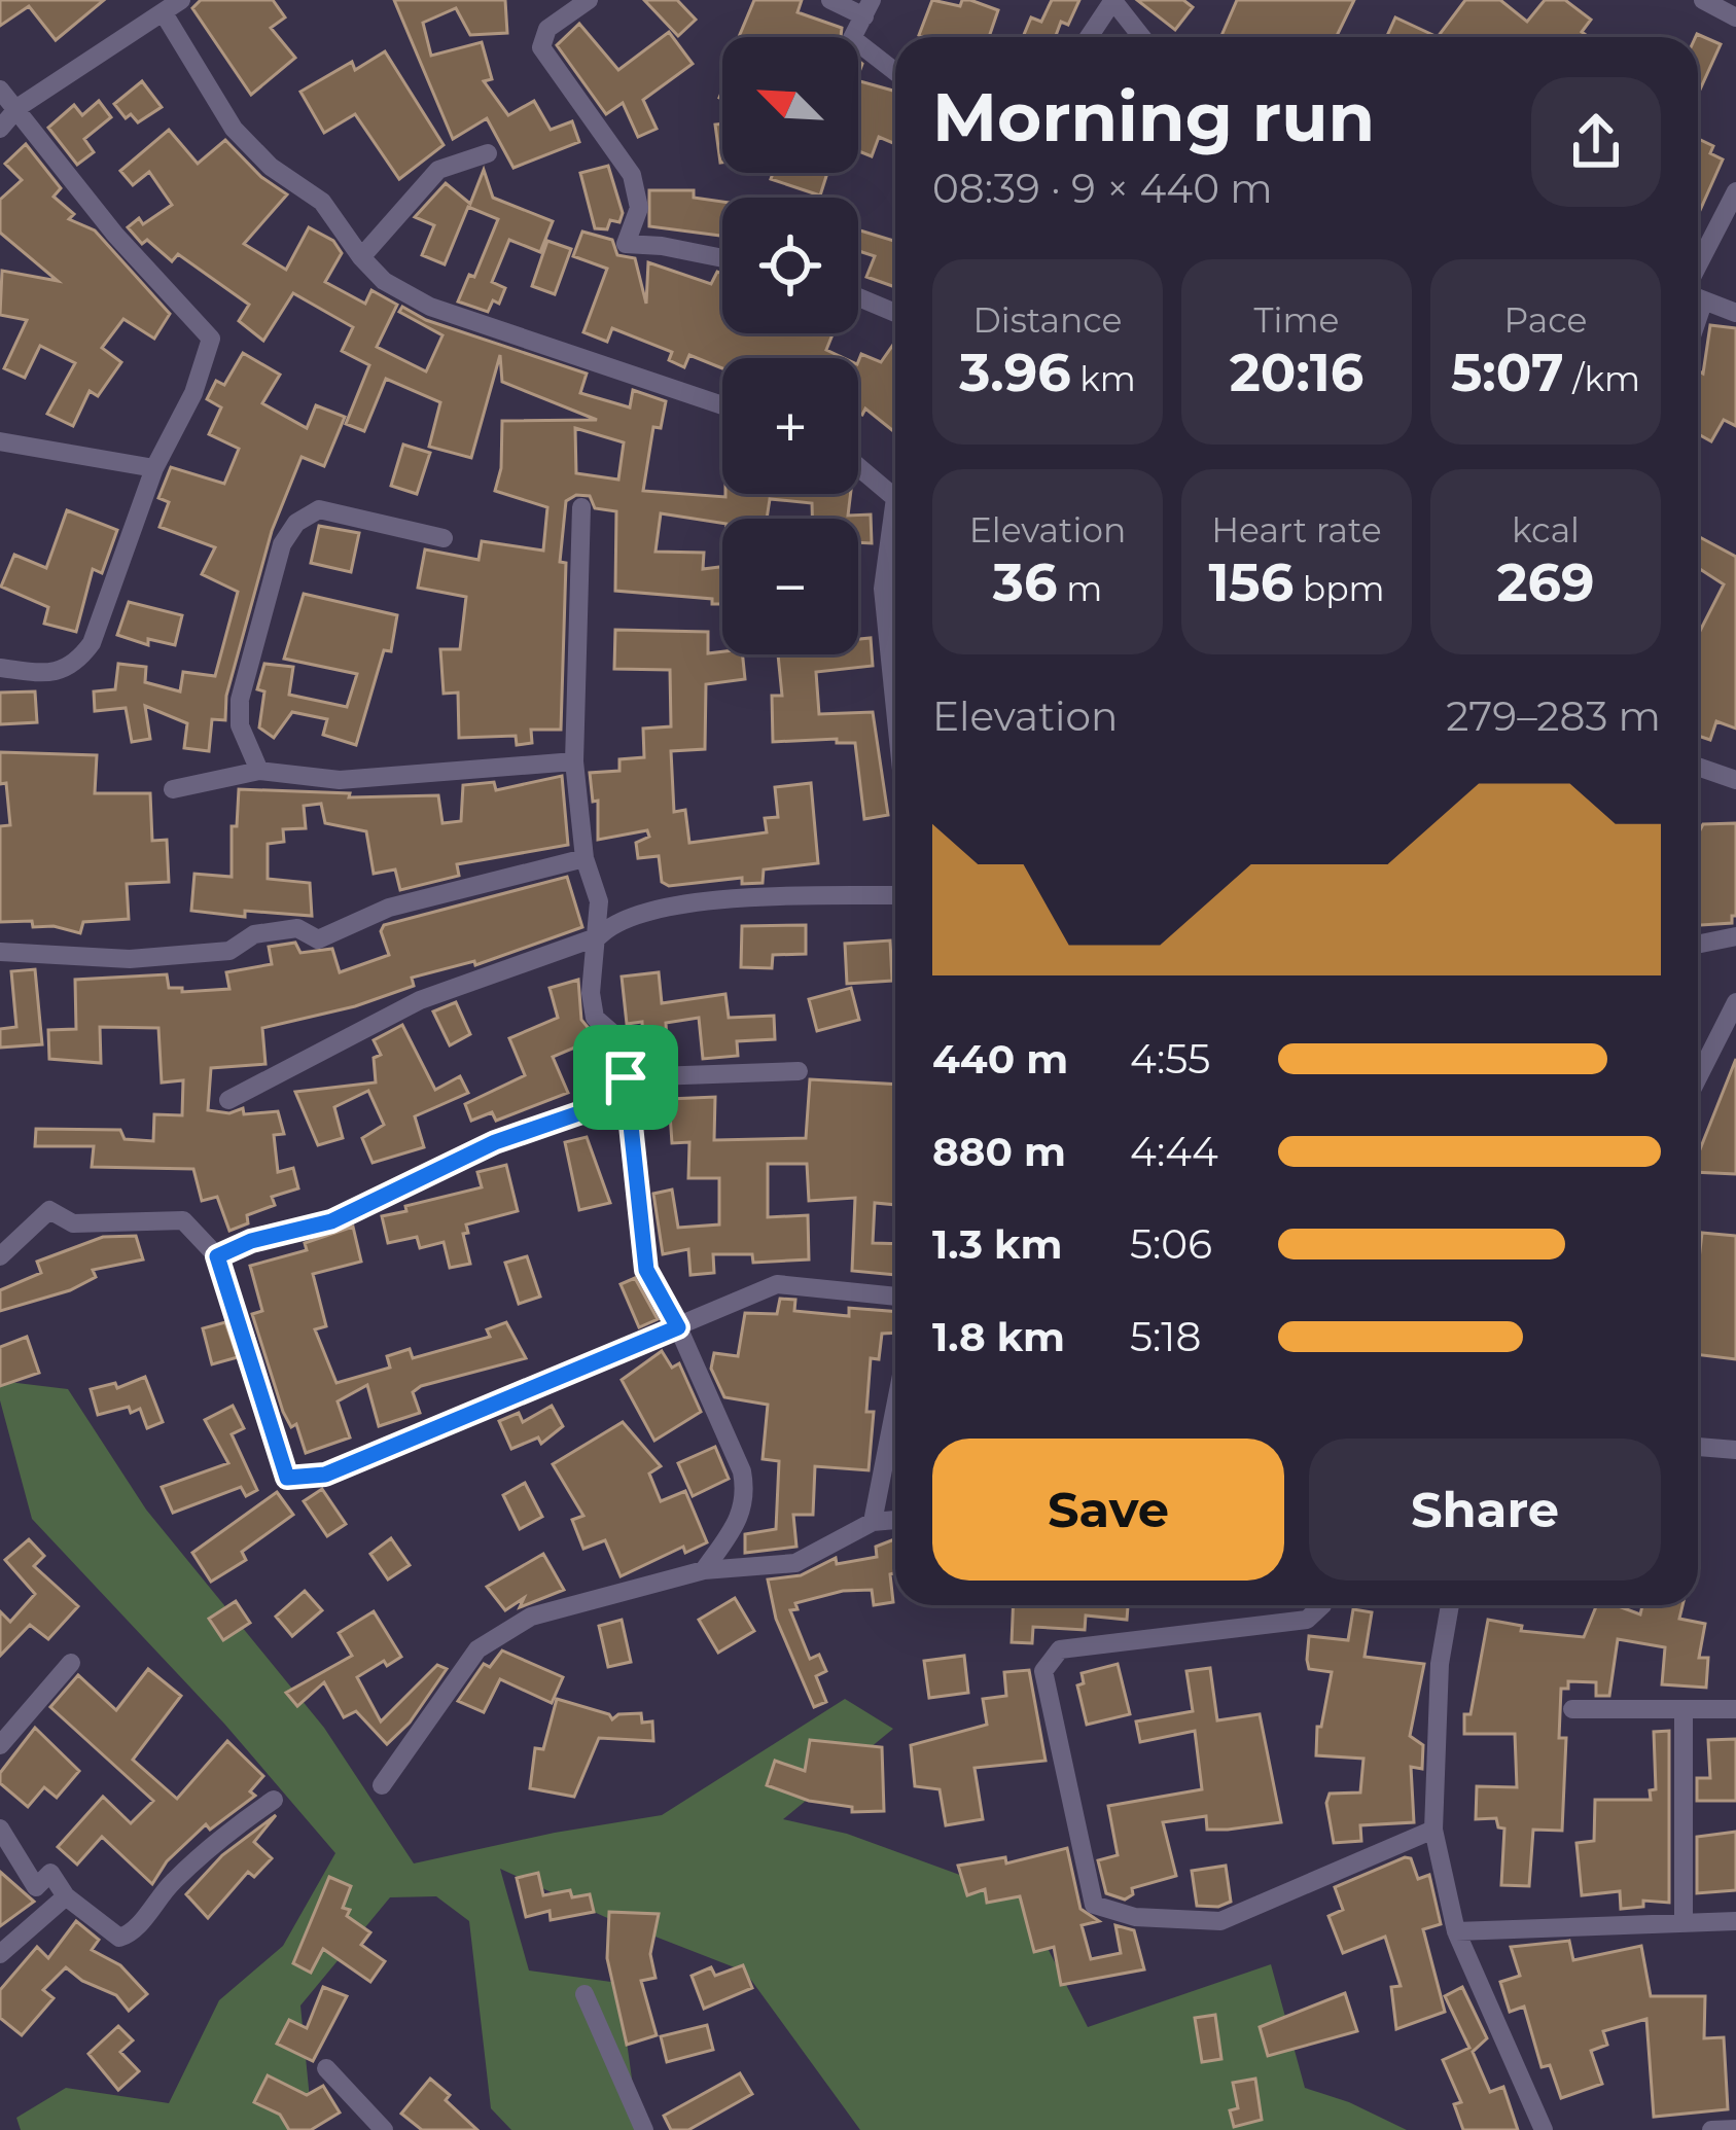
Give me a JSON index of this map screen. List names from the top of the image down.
{
  "north": "top left",
  "page": {
    "map_buttons": ["+", "−"],
    "heading": ["Morning run", "08:39 · 9 × 440 m"],
    "stats": [
      ["Distance", "3.96 km"],
      ["Time", "20:16"],
      ["Pace", "5:07 /km"],
      ["Elevation", "36 m"],
      ["Heart rate", "156 bpm"],
      ["kcal", "269"]
    ],
    "chart": ["Elevation", "279–283 m"],
    "list": [
      {
        "name": "440 m",
        "note": "4:55"
      },
      {
        "name": "880 m",
        "note": "4:44"
      },
      {
        "name": "1.3 km",
        "note": "5:06"
      },
      {
        "name": "1.8 km",
        "note": "5:18"
      }
    ],
    "buttons": ["Save", "Share"]
  }
}
